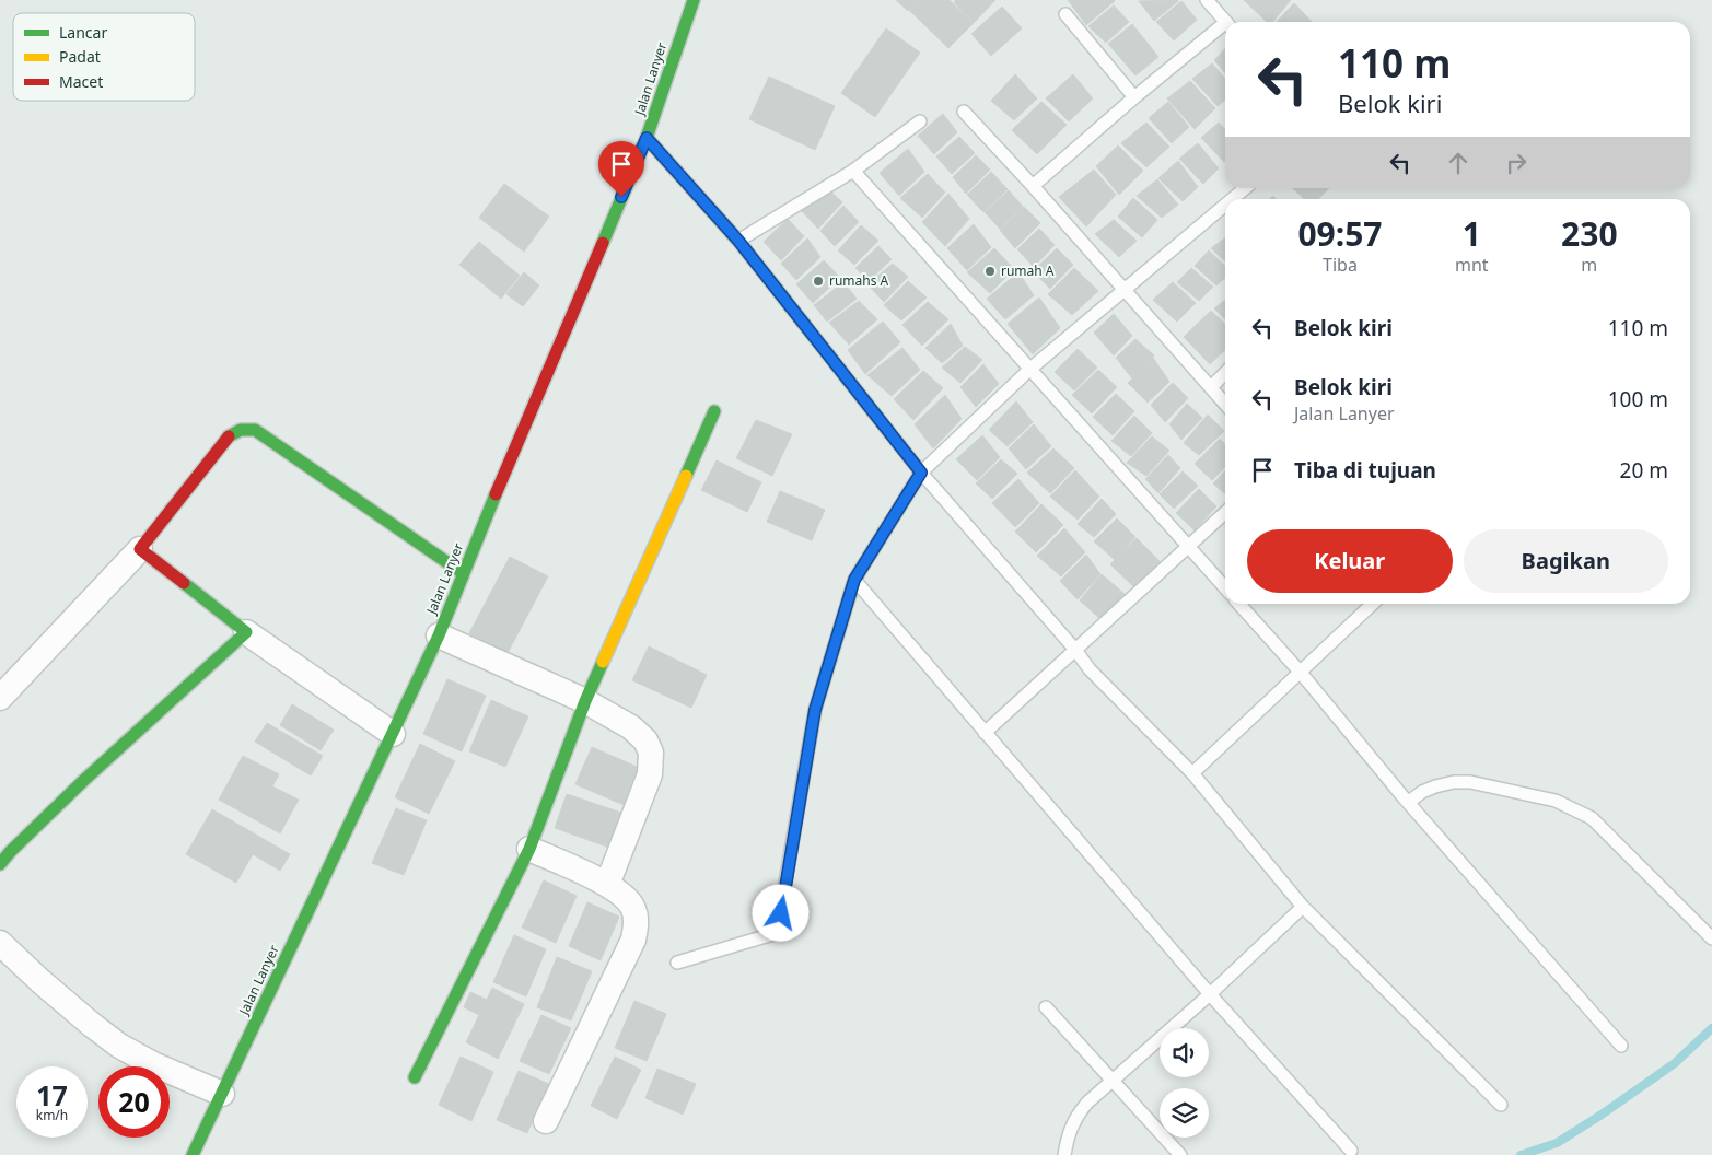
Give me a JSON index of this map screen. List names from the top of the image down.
{
  "streets": {
    "street": ["Jalan Lanyer"]
  },
  "places": ["rumah A", "rumahs A"],
  "legend": ["Lancar", "Padat", "Macet"],
  "page": {
    "turn": ["110 m", "Belok kiri"],
    "eta": [
      "09:57",
      "Tiba",
      "1",
      "mnt",
      "230",
      "m"
    ],
    "list": [
      {
        "name": "Belok kiri",
        "value": "110 m"
      },
      {
        "name": "Belok kiri",
        "note": "Jalan Lanyer",
        "value": "100 m"
      },
      {
        "name": "Tiba di tujuan",
        "value": "20 m"
      }
    ],
    "buttons": ["Keluar", "Bagikan"],
    "speed": "17 km/h",
    "limit": "20"
  }
}
